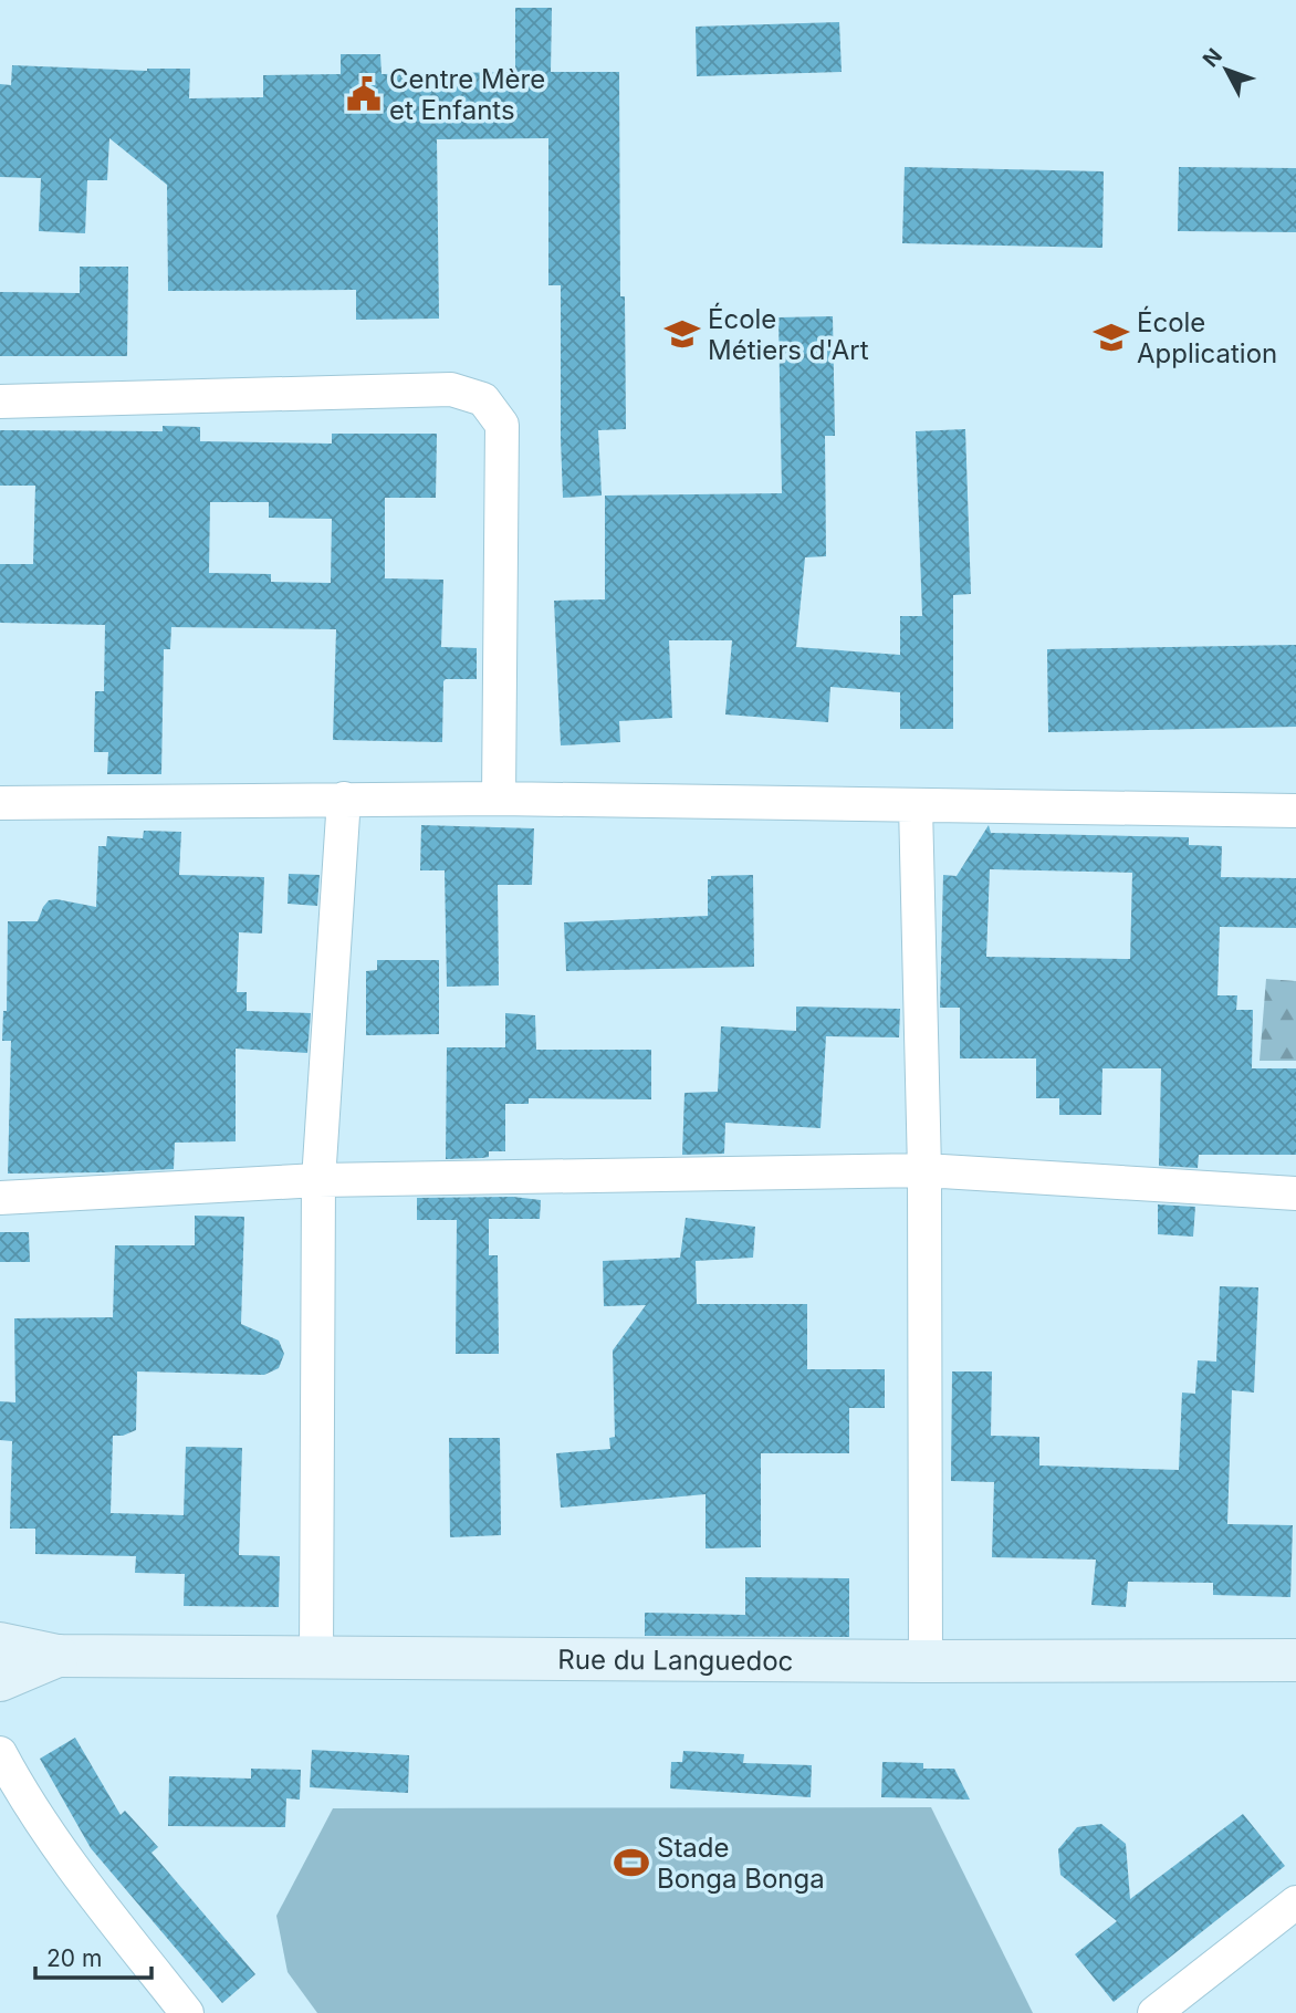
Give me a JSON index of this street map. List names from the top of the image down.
{
  "streets": {
    "street": ["Rue du Languedoc"]
  },
  "places": {
    "public building": ["Centre Mère et Enfants"],
    "school or university": ["École Métiers d'Art", "École Application"],
    "sports": ["Stade Bonga Bonga"]
  },
  "scale_bar": "20 m",
  "north": "top left"
}
